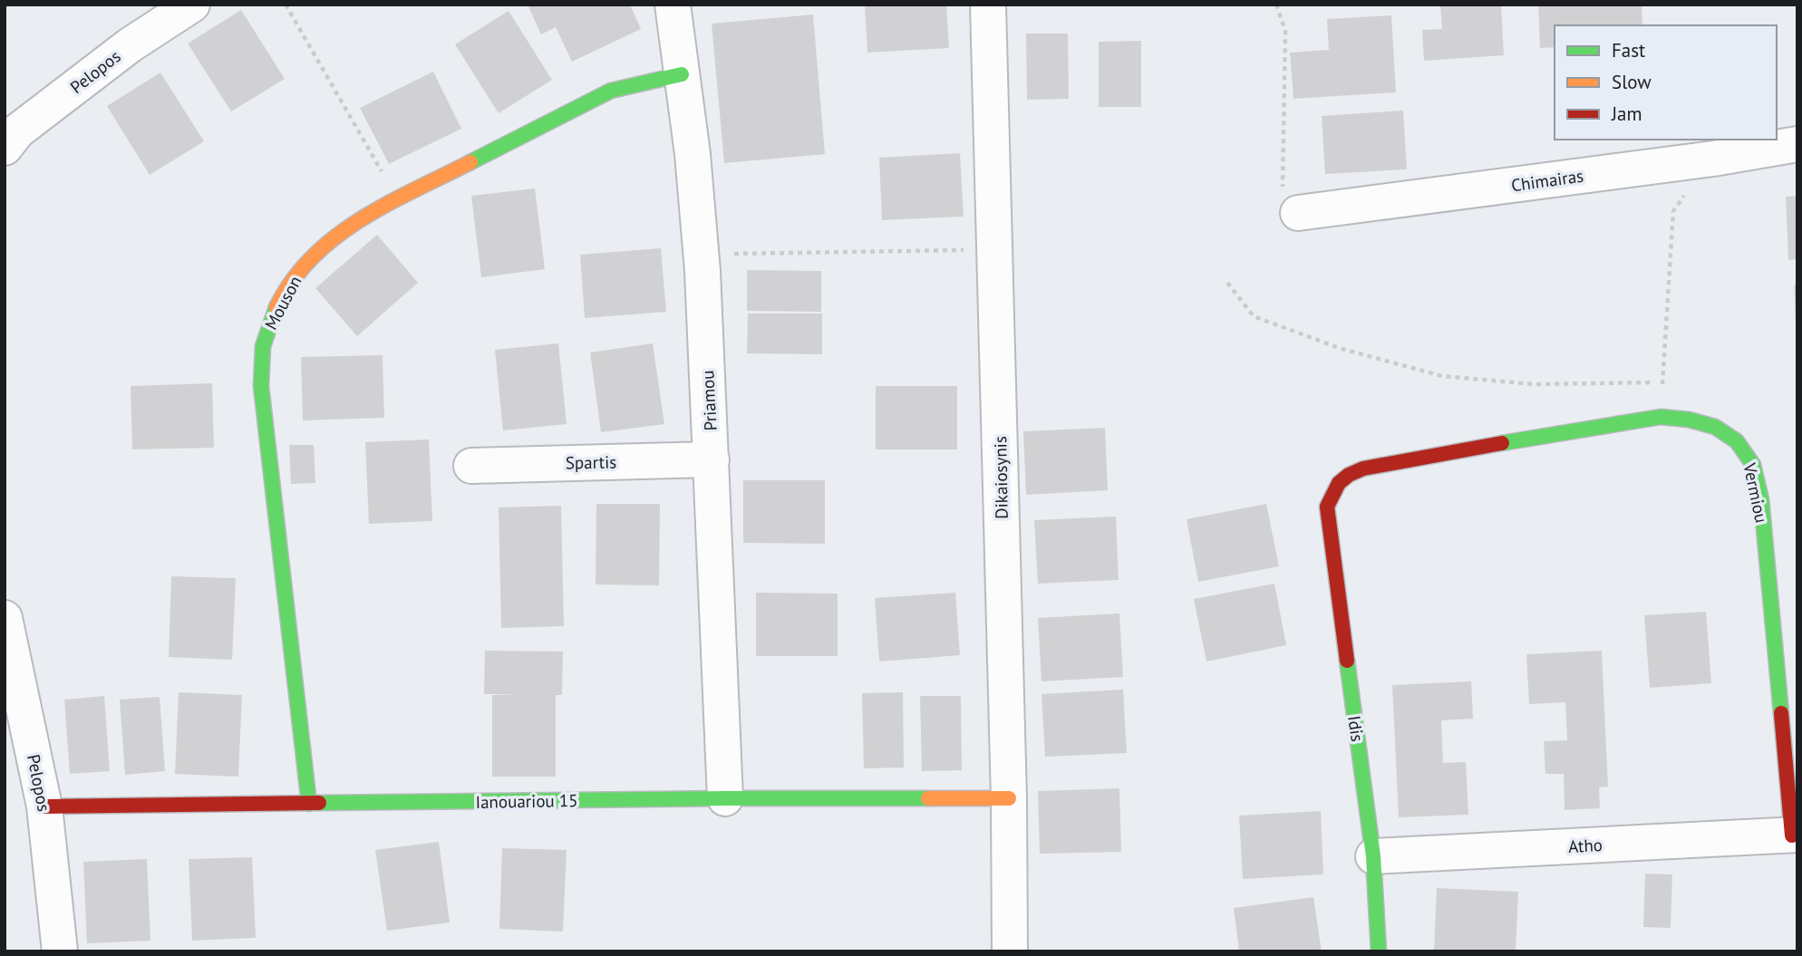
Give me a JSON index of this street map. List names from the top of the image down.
{
  "streets": {
    "street": [
      "Pelopos",
      "Chimairas",
      "Mouson",
      "Priamou",
      "Spartis",
      "Dikaiosynis",
      "Vermiou",
      "Idis",
      "Ianouariou 15",
      "Atho"
    ]
  },
  "crossings": [
    ["Pelopos", "Ianouariou 15"],
    ["Mouson", "Priamou"],
    ["Mouson", "Ianouariou 15"],
    ["Priamou", "Spartis"],
    ["Priamou", "Ianouariou 15"],
    ["Dikaiosynis", "Ianouariou 15"],
    ["Vermiou", "Idis"],
    ["Vermiou", "Atho"],
    ["Idis", "Atho"]
  ],
  "legend": ["Fast", "Slow", "Jam"]
}
